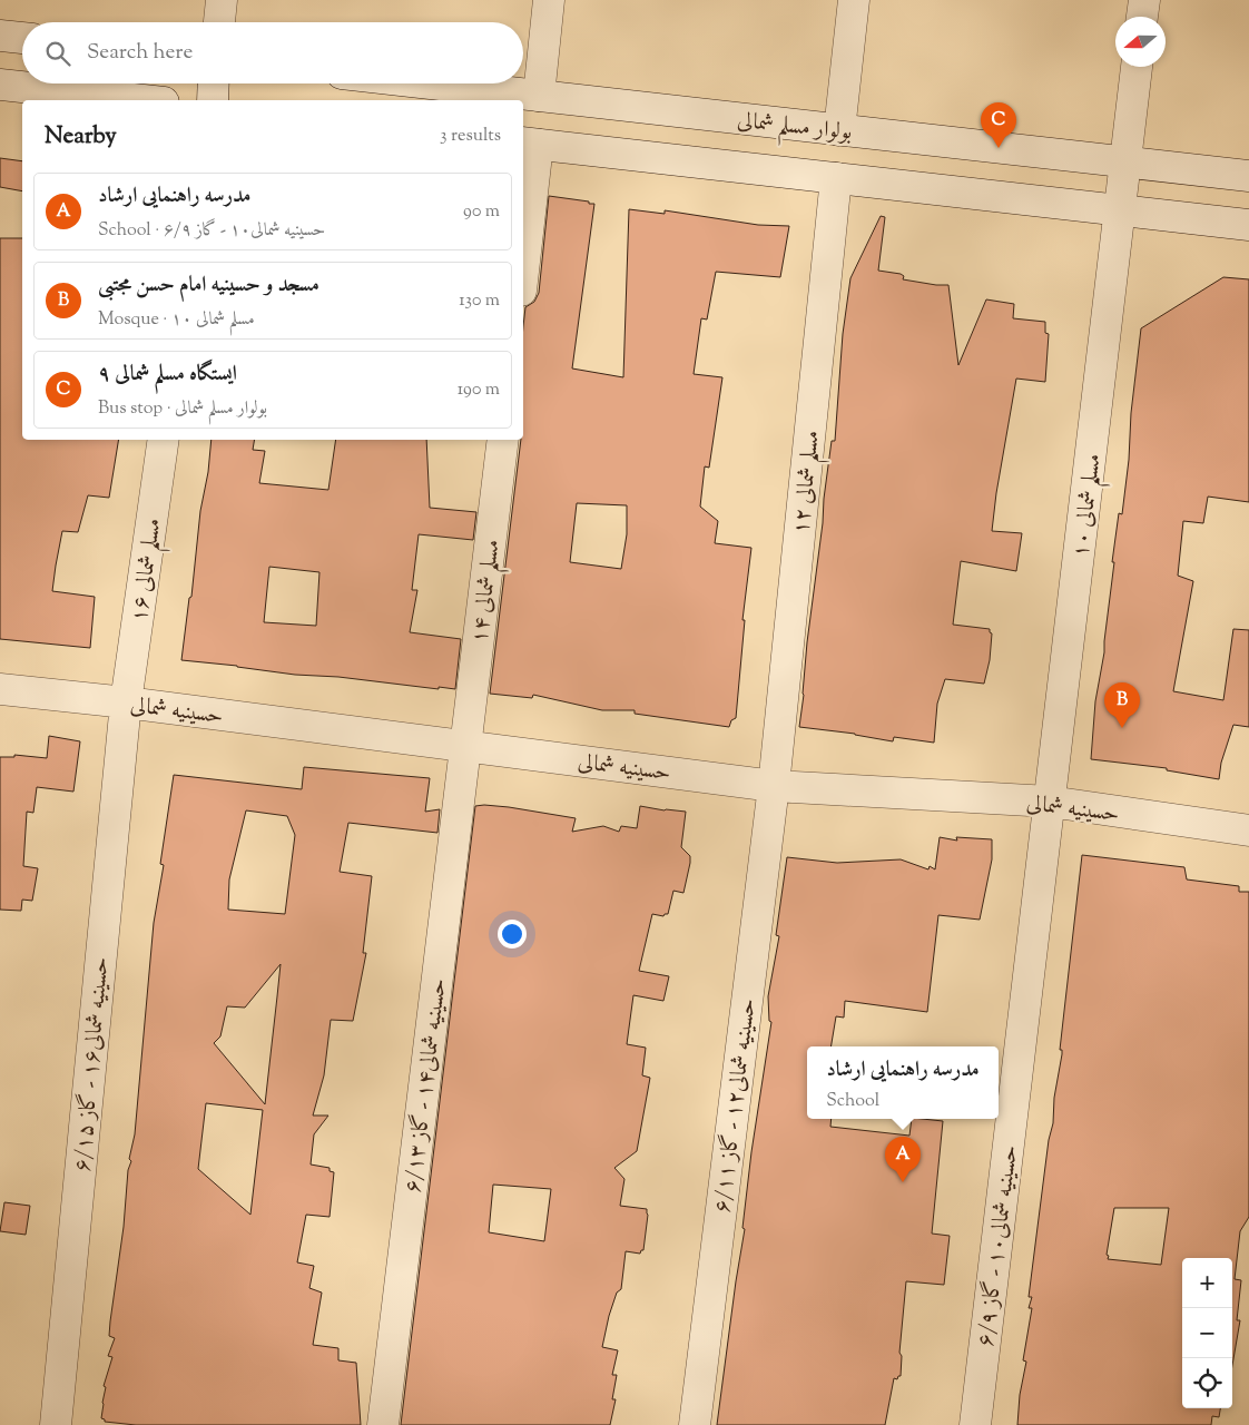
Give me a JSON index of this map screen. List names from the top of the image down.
{
  "streets": {
    "street": [
      "بولوار مسلم شمالی",
      "مسلم شمالی ۱۲",
      "مسلم شمالی ۱۰",
      "مسلم شمالی ۱۶",
      "مسلم شمالی ۱۴",
      "حسینیه شمالی",
      "حسینیه شمالی۱۶ - گاز ۶/۱۵",
      "حسینیه شمالی۱۴ - گاز ۶/۱۳",
      "حسینیه شمالی۱۲ - گاز ۶/۱۱",
      "حسینیه شمالی۱۰ - گاز ۶/۹"
    ]
  },
  "crossings": [
    ["بولوار مسلم شمالی", "مسلم شمالی ۱۰"],
    ["مسلم شمالی ۱۲", "حسینیه شمالی"],
    ["مسلم شمالی ۱۲", "حسینیه شمالی۱۲ - گاز ۶/۱۱"],
    ["مسلم شمالی ۱۰", "حسینیه شمالی"],
    ["مسلم شمالی ۱۰", "حسینیه شمالی۱۰ - گاز ۶/۹"],
    ["مسلم شمالی ۱۶", "حسینیه شمالی"],
    ["مسلم شمالی ۱۶", "حسینیه شمالی۱۶ - گاز ۶/۱۵"],
    ["مسلم شمالی ۱۴", "حسینیه شمالی"],
    ["مسلم شمالی ۱۴", "حسینیه شمالی۱۴ - گاز ۶/۱۳"],
    ["حسینیه شمالی", "حسینیه شمالی۱۶ - گاز ۶/۱۵"],
    ["حسینیه شمالی", "حسینیه شمالی۱۴ - گاز ۶/۱۳"],
    ["حسینیه شمالی", "حسینیه شمالی۱۲ - گاز ۶/۱۱"],
    ["حسینیه شمالی", "حسینیه شمالی۱۰ - گاز ۶/۹"]
  ],
  "north": "left",
  "page": {
    "search": "Search here",
    "heading": ["Nearby", "3 results"],
    "pins": ["C", "B", "A"],
    "list": [
      {
        "mark": "A",
        "name": "مدرسه راهنمایی ارشاد",
        "note": "School · حسینیه شمالی۱۰ - گاز ۶/۹",
        "value": "90 m"
      },
      {
        "mark": "B",
        "name": "مسجد و حسینیه امام حسن مجتبی",
        "note": "Mosque · مسلم شمالی ۱۰",
        "value": "130 m"
      },
      {
        "mark": "C",
        "name": "ایستگاه مسلم شمالی ۹",
        "note": "Bus stop · بولوار مسلم شمالی",
        "value": "190 m"
      }
    ],
    "popup": ["مدرسه راهنمایی ارشاد", "School"],
    "map_buttons": ["+", "−"]
  }
}
